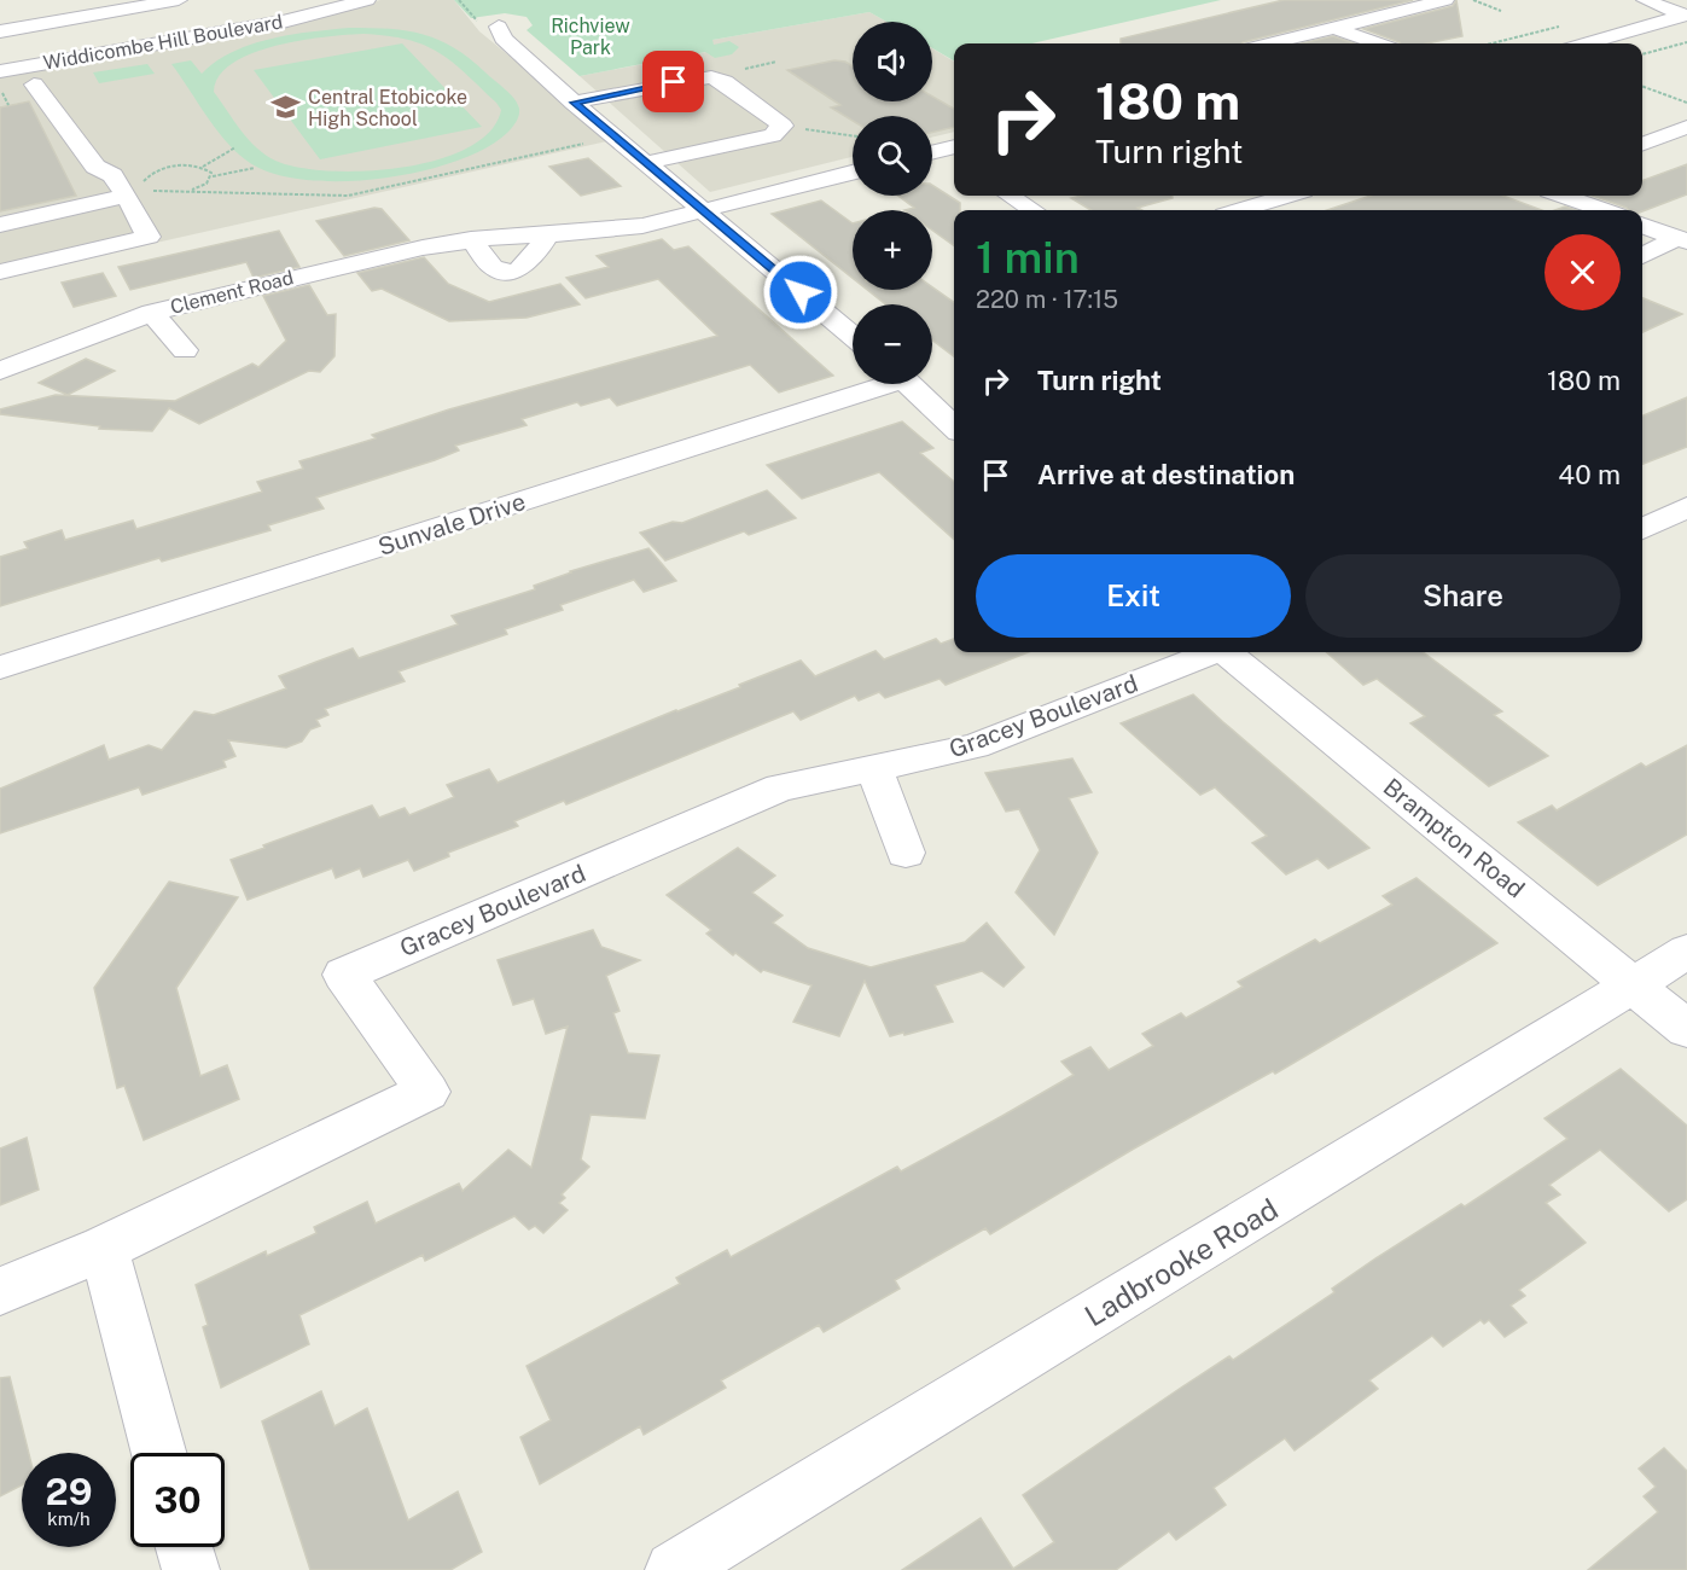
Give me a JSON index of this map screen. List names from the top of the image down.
{
  "streets": {
    "street": [
      "Widdicombe Hill Boulevard",
      "Clement Road",
      "Sunvale Drive",
      "Gracey Boulevard",
      "Brampton Road",
      "Ladbrooke Road"
    ]
  },
  "crossings": [
    ["Brampton Road", "Ladbrooke Road"]
  ],
  "parks": ["Richview Park"],
  "places": {
    "school or university": ["Central Etobicoke High School"]
  },
  "page": {
    "map_buttons": ["+", "−"],
    "turn": ["180 m", "Turn right"],
    "heading": ["1 min", "220 m · 17:15"],
    "list": [
      {
        "name": "Turn right",
        "value": "180 m"
      },
      {
        "name": "Arrive at destination",
        "value": "40 m"
      }
    ],
    "buttons": ["Exit", "Share"],
    "speed": "29 km/h",
    "limit": "30"
  }
}
